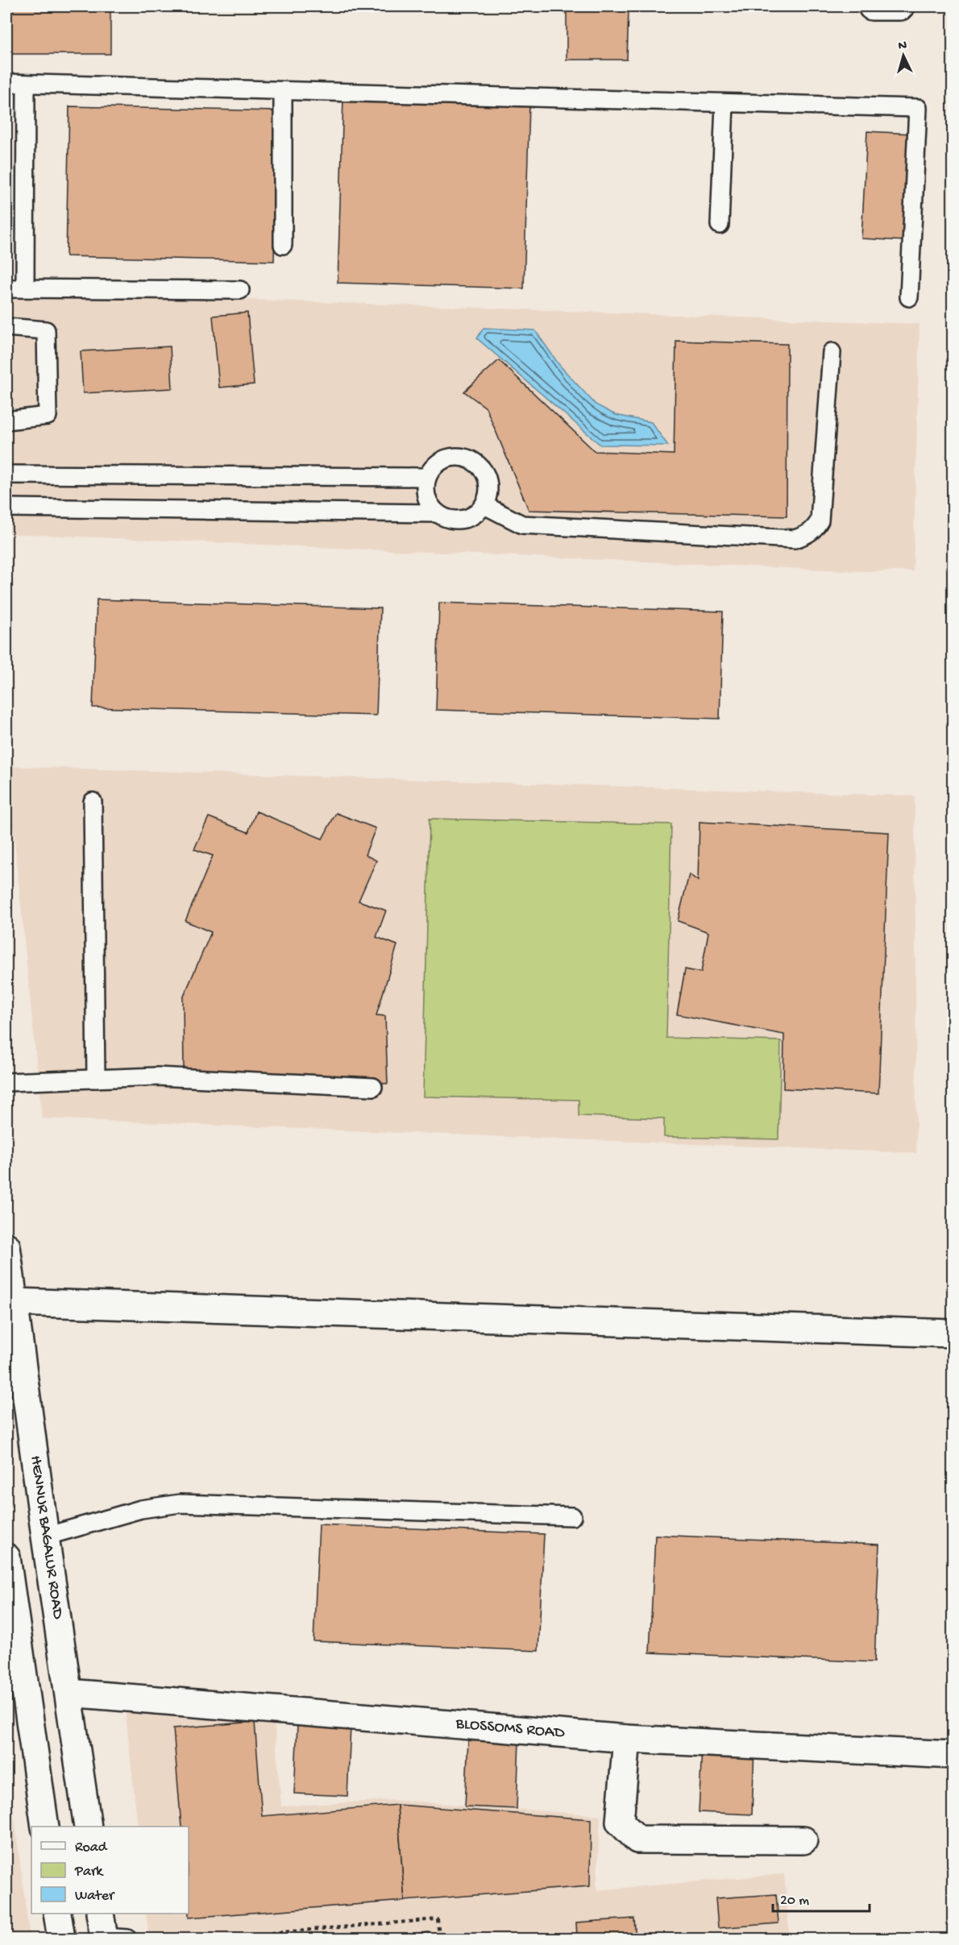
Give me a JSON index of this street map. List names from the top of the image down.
{
  "streets": {
    "street": ["HENNUR BAGALUR ROAD", "BLOSSOMS ROAD"]
  },
  "crossings": [
    ["HENNUR BAGALUR ROAD", "BLOSSOMS ROAD"]
  ],
  "legend": ["Road", "Park", "Water"],
  "scale_bar": "20 m",
  "north": "top"
}
